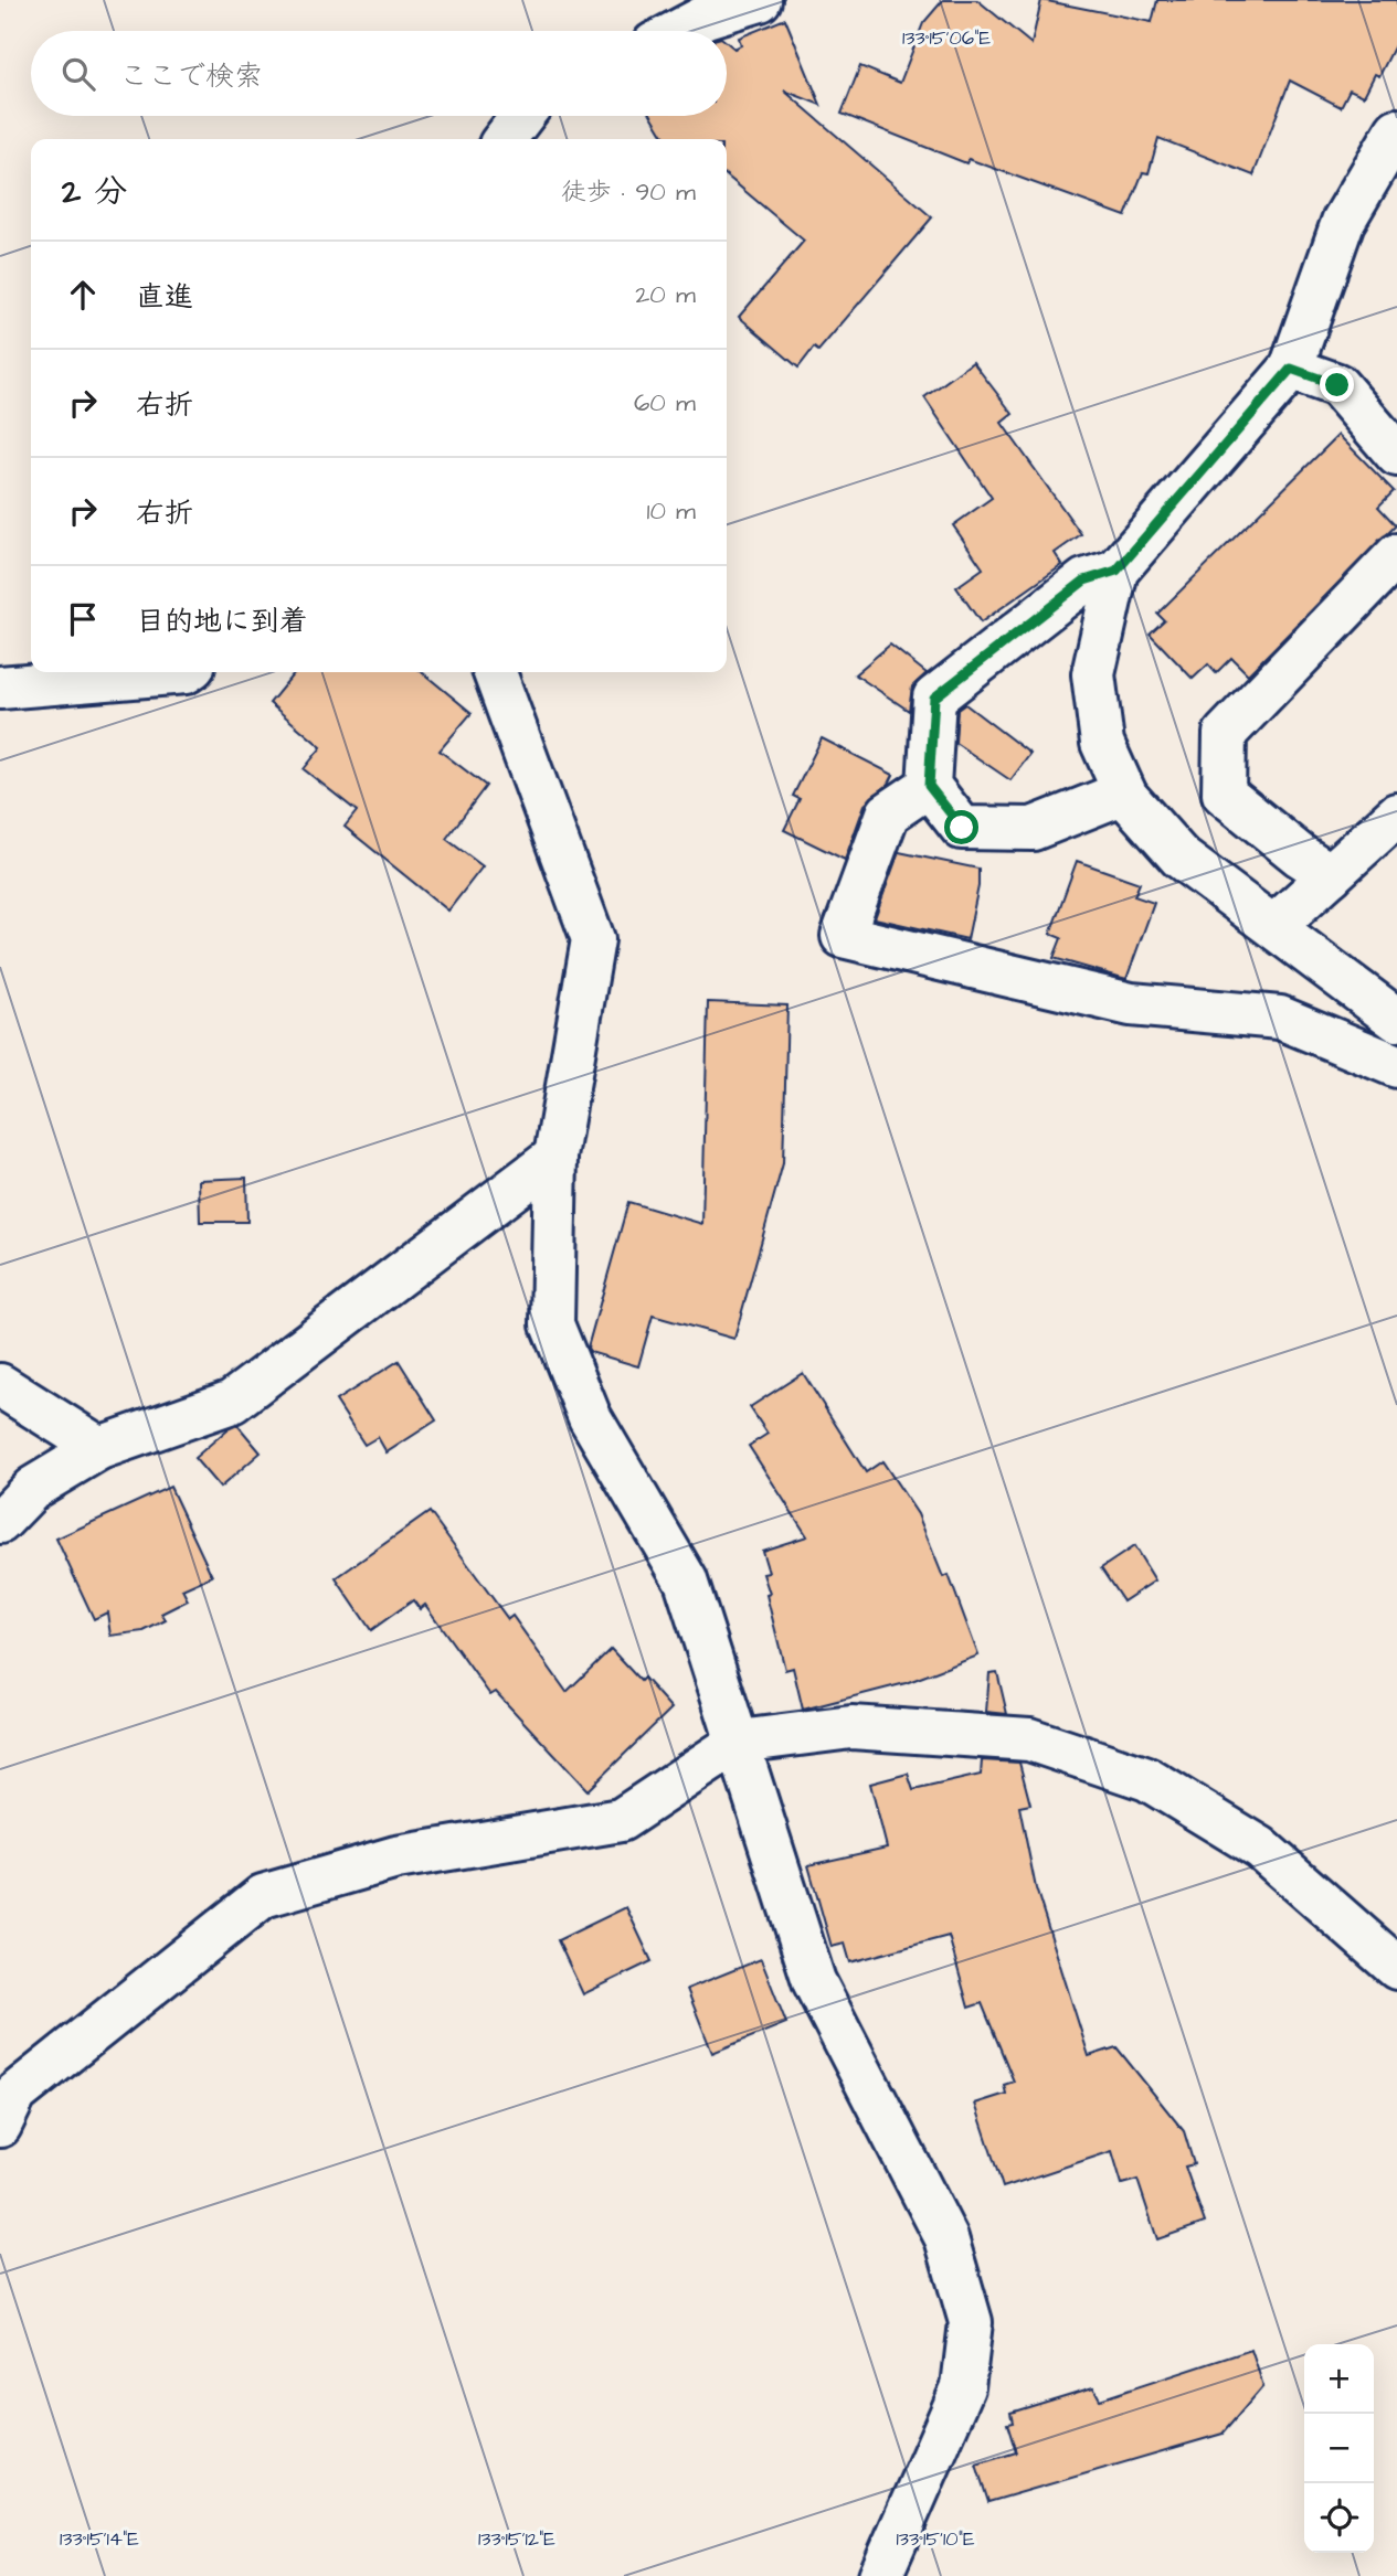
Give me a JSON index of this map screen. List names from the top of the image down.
{
  "page": {
    "search": "ここで検索",
    "heading": ["2 分", "徒歩 · 90 m"],
    "list": [
      ["直進", "20 m"],
      ["右折", "60 m"],
      ["右折", "10 m"],
      "目的地に到着"
    ],
    "map_buttons": ["+", "−"]
  },
  "coordinates": [
    "133°15'06\"E",
    "133°15'14\"E",
    "133°15'12\"E",
    "133°15'10\"E"
  ]
}
